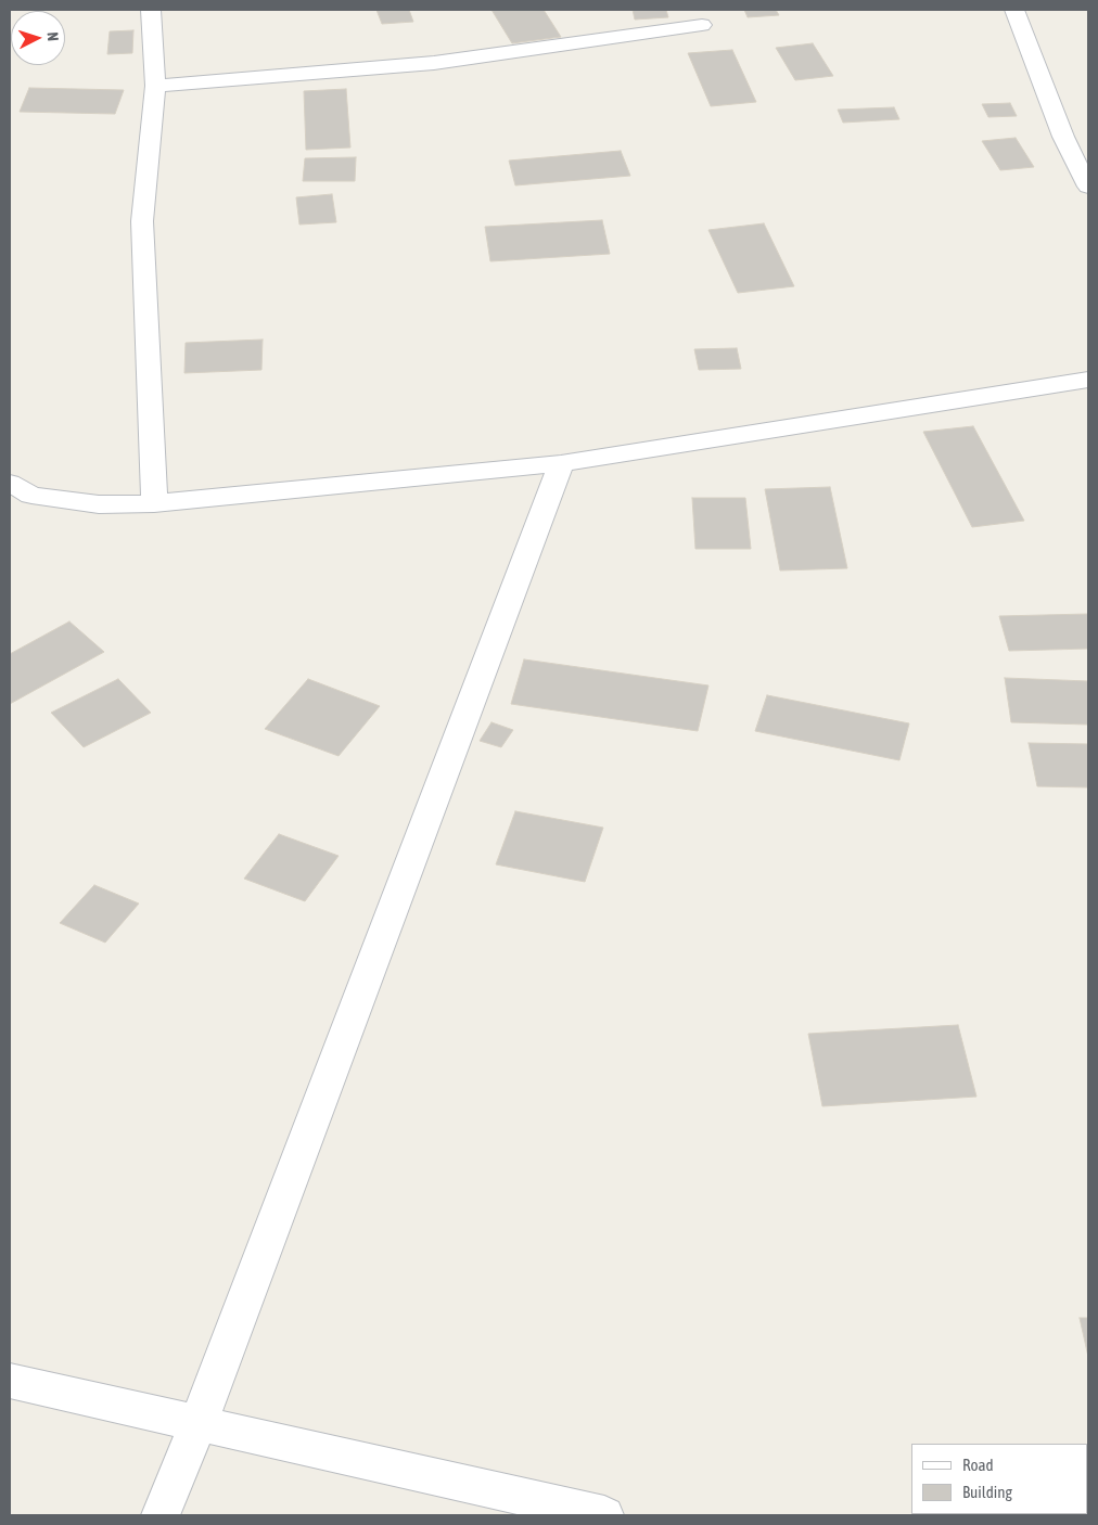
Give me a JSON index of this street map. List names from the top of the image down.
{
  "legend": ["Road", "Building"],
  "north": "right"
}
